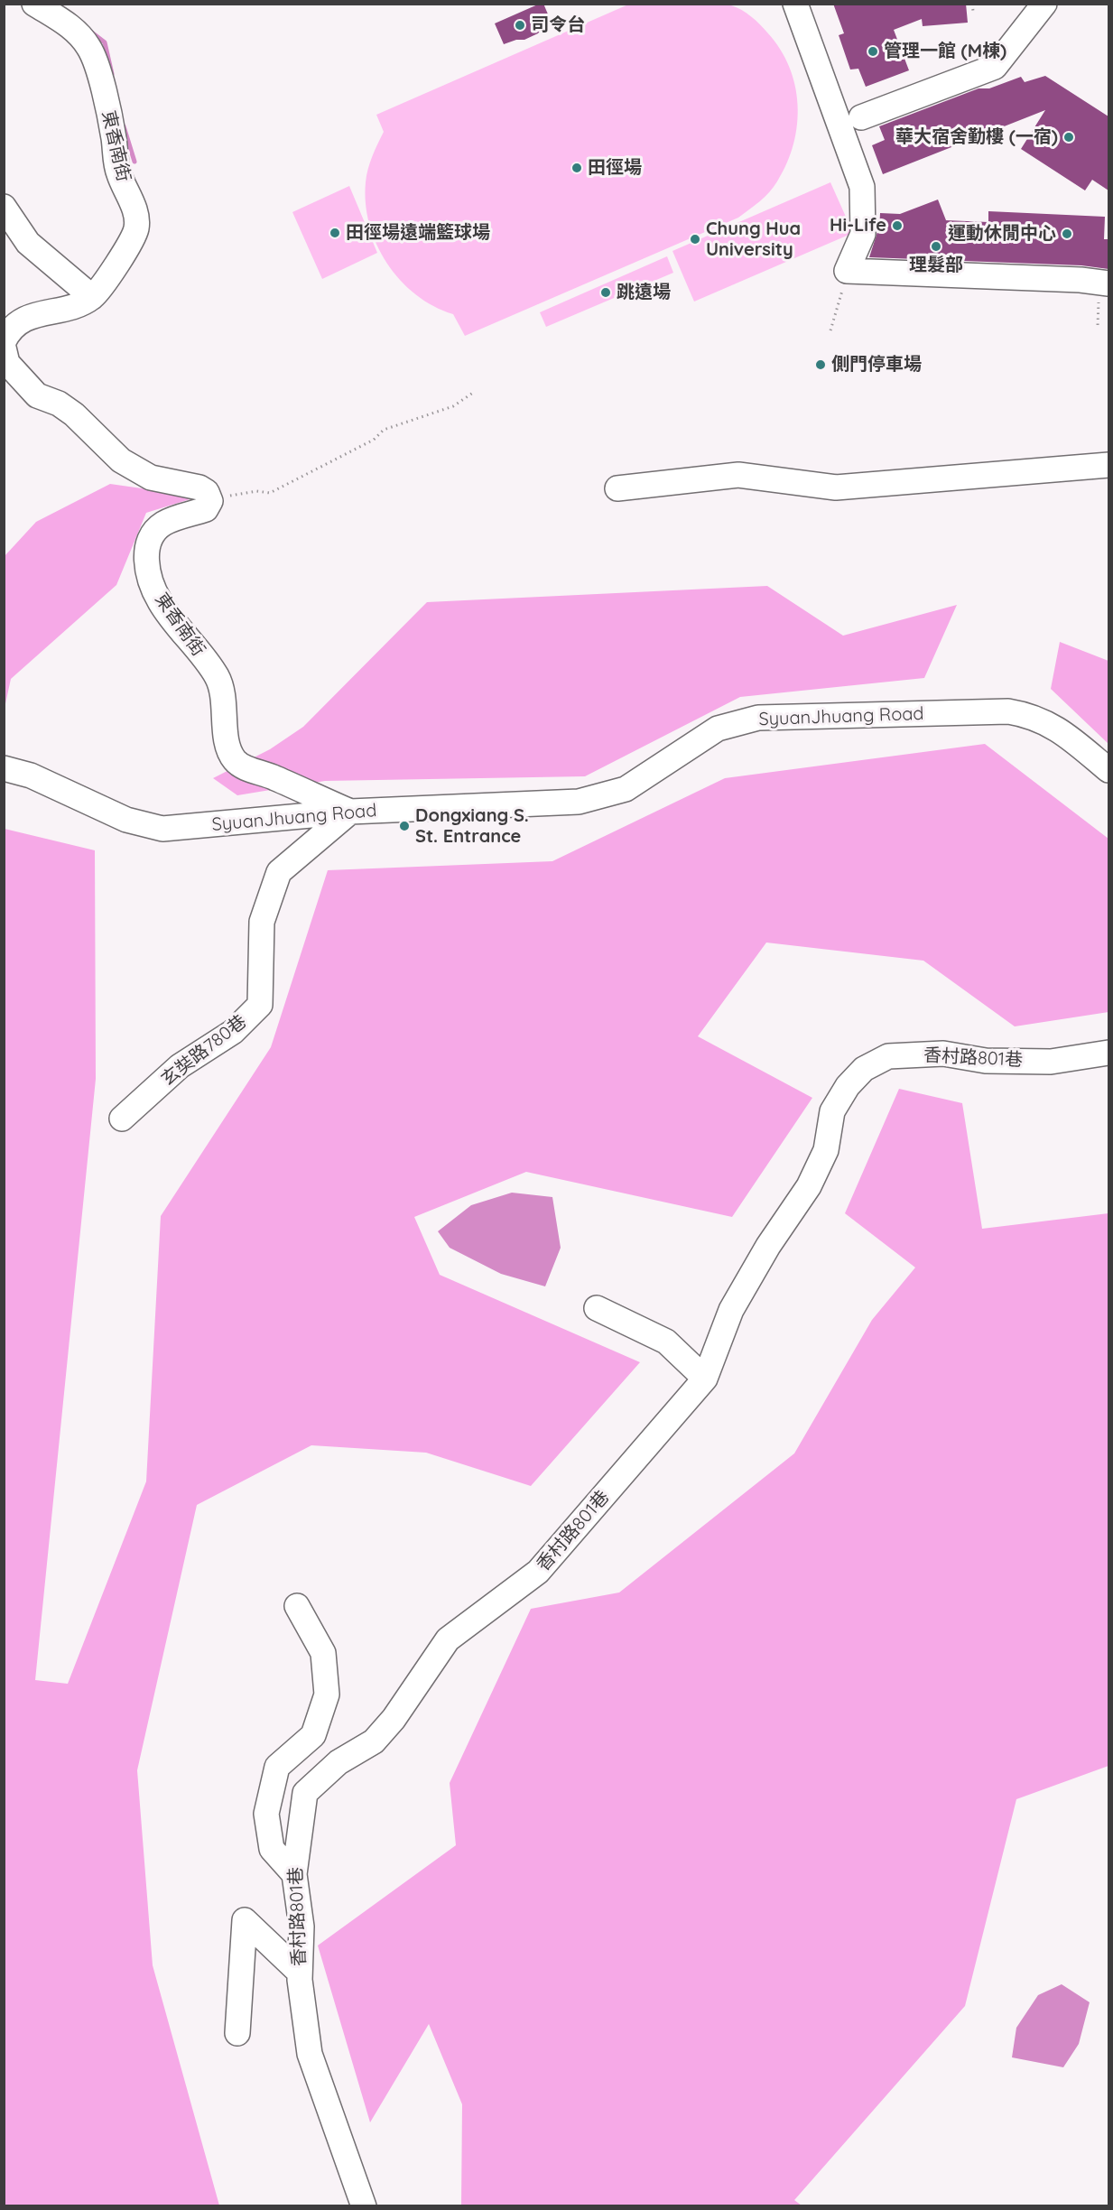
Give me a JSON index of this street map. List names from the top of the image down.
{
  "streets": {
    "street": [
      "東香南街",
      "SyuanJhuang Road",
      "玄奘路780巷",
      "香村路801巷"
    ]
  },
  "crossings": [
    ["東香南街", "SyuanJhuang Road"],
    ["東香南街", "玄奘路780巷"],
    ["SyuanJhuang Road", "玄奘路780巷"]
  ],
  "places": [
    "司令台",
    "管理一館 (M棟)",
    "華大宿舍勤樓 (一宿)",
    "田徑場",
    "Hi-Life",
    "田徑場遠端籃球場",
    "運動休閒中心",
    "Chung Hua University",
    "理髮部",
    "跳遠場",
    "側門停車場",
    "Dongxiang S. St. Entrance"
  ]
}
